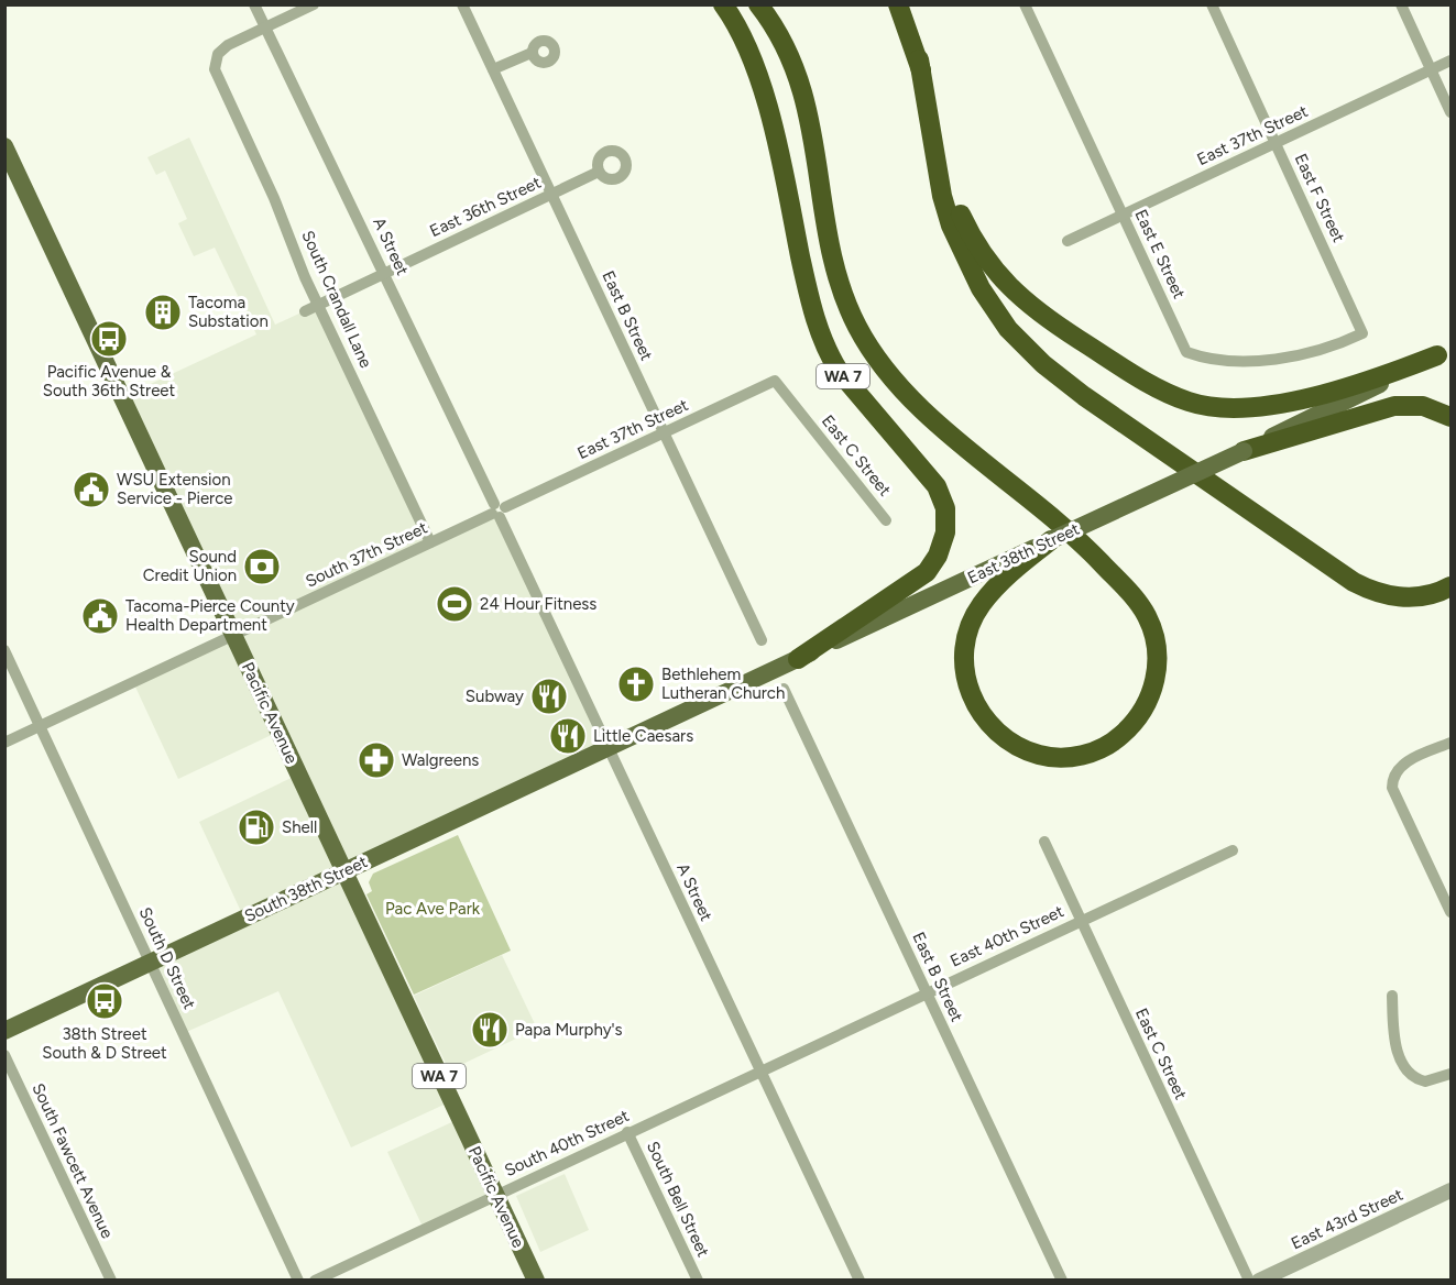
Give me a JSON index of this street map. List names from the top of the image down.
{
  "streets": {
    "highway": ["WA 7"],
    "main road": ["East 38th Street", "Pacific Avenue", "South 38th Street"],
    "street": [
      "East 37th Street",
      "East F Street",
      "East 36th Street",
      "A Street",
      "East E Street",
      "South Crandall Lane",
      "East B Street",
      "East C Street",
      "South 37th Street",
      "East 40th Street",
      "South D Street",
      "South 40th Street",
      "South Fawcett Avenue",
      "South Bell Street",
      "East 43rd Street"
    ]
  },
  "crossings": [
    ["East 37th Street", "East F Street"],
    ["East 37th Street", "A Street"],
    ["East 37th Street", "East E Street"],
    ["East 37th Street", "East B Street"],
    ["East 37th Street", "East C Street"],
    ["East 37th Street", "South 37th Street"],
    ["East F Street", "East E Street"],
    ["East 36th Street", "A Street"],
    ["East 36th Street", "South Crandall Lane"],
    ["East 36th Street", "East B Street"],
    ["A Street", "South Crandall Lane"],
    ["A Street", "East 38th Street"],
    ["A Street", "South 37th Street"],
    ["A Street", "South 38th Street"],
    ["A Street", "East 40th Street"],
    ["A Street", "South 40th Street"],
    ["South Crandall Lane", "South 37th Street"],
    ["East B Street", "East 40th Street"],
    ["WA 7", "East 38th Street"],
    ["East C Street", "East 40th Street"],
    ["East 38th Street", "South 38th Street"],
    ["South 37th Street", "Pacific Avenue"],
    ["South 37th Street", "South D Street"],
    ["Pacific Avenue", "South 38th Street"],
    ["Pacific Avenue", "South 40th Street"],
    ["South 38th Street", "South D Street"],
    ["East 40th Street", "South 40th Street"],
    ["South 40th Street", "South Bell Street"]
  ],
  "parks": ["Pac Ave Park"],
  "places": {
    "building": ["Tacoma Substation"],
    "bus stop": ["Pacific Avenue & South 36th Street", "38th Street South & D Street"],
    "public building": ["WSU Extension Service - Pierce", "Tacoma-Pierce County Health Department"],
    "bank": ["Sound Credit Union"],
    "sports": ["24 Hour Fitness"],
    "church": ["Bethlehem Lutheran Church"],
    "restaurant": ["Subway", "Little Caesars", "Papa Murphy's"],
    "pharmacy": ["Walgreens"],
    "fuel station": ["Shell"]
  }
}
